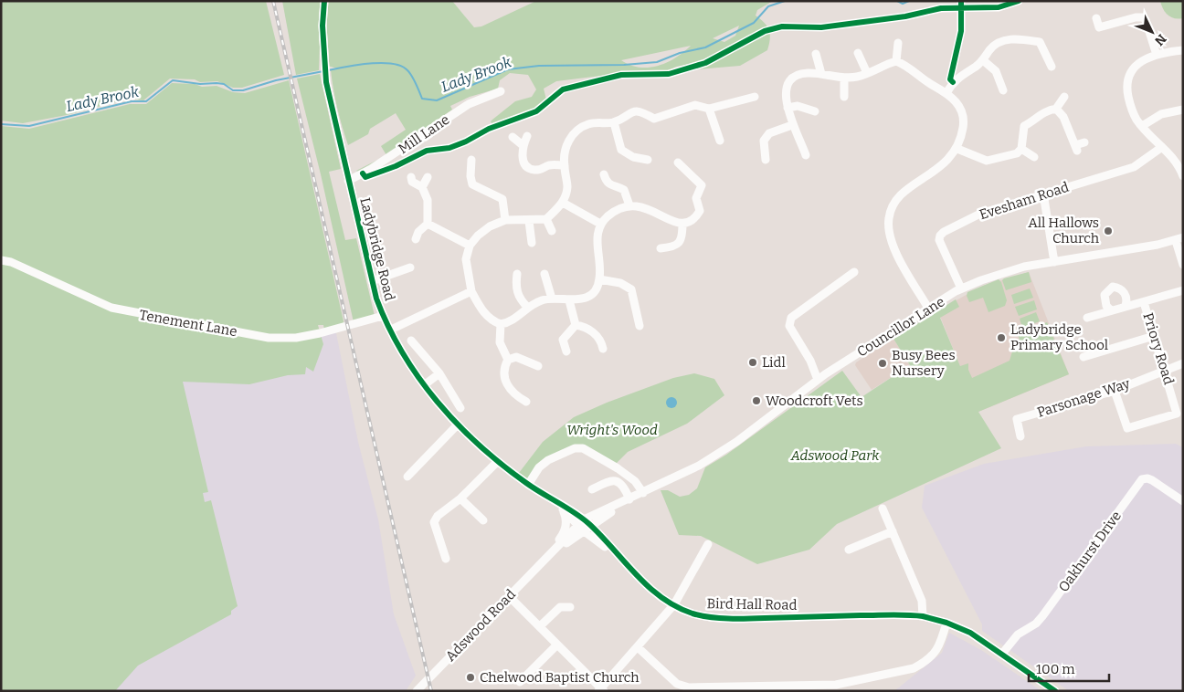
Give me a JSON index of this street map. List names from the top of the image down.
{
  "streets": {
    "street": [
      "Mill Lane",
      "Evesham Road",
      "Ladybridge Road",
      "Tenement Lane",
      "Councillor Lane",
      "Priory Road",
      "Parsonage Way",
      "Oakhurst Drive",
      "Bird Hall Road",
      "Adswood Road"
    ]
  },
  "crossings": [
    ["Mill Lane", "Ladybridge Road"],
    ["Evesham Road", "Councillor Lane"],
    ["Ladybridge Road", "Tenement Lane"],
    ["Ladybridge Road", "Councillor Lane"],
    ["Ladybridge Road", "Bird Hall Road"],
    ["Ladybridge Road", "Adswood Road"],
    ["Councillor Lane", "Bird Hall Road"],
    ["Councillor Lane", "Adswood Road"],
    ["Priory Road", "Parsonage Way"],
    ["Oakhurst Drive", "Bird Hall Road"],
    ["Bird Hall Road", "Adswood Road"]
  ],
  "water": ["Lady Brook"],
  "parks": ["Wright's Wood", "Adswood Park"],
  "places": [
    "All Hallows Church",
    "Ladybridge Primary School",
    "Lidl",
    "Busy Bees Nursery",
    "Woodcroft Vets",
    "Chelwood Baptist Church"
  ],
  "scale_bar": "100 m",
  "north": "bottom right"
}
